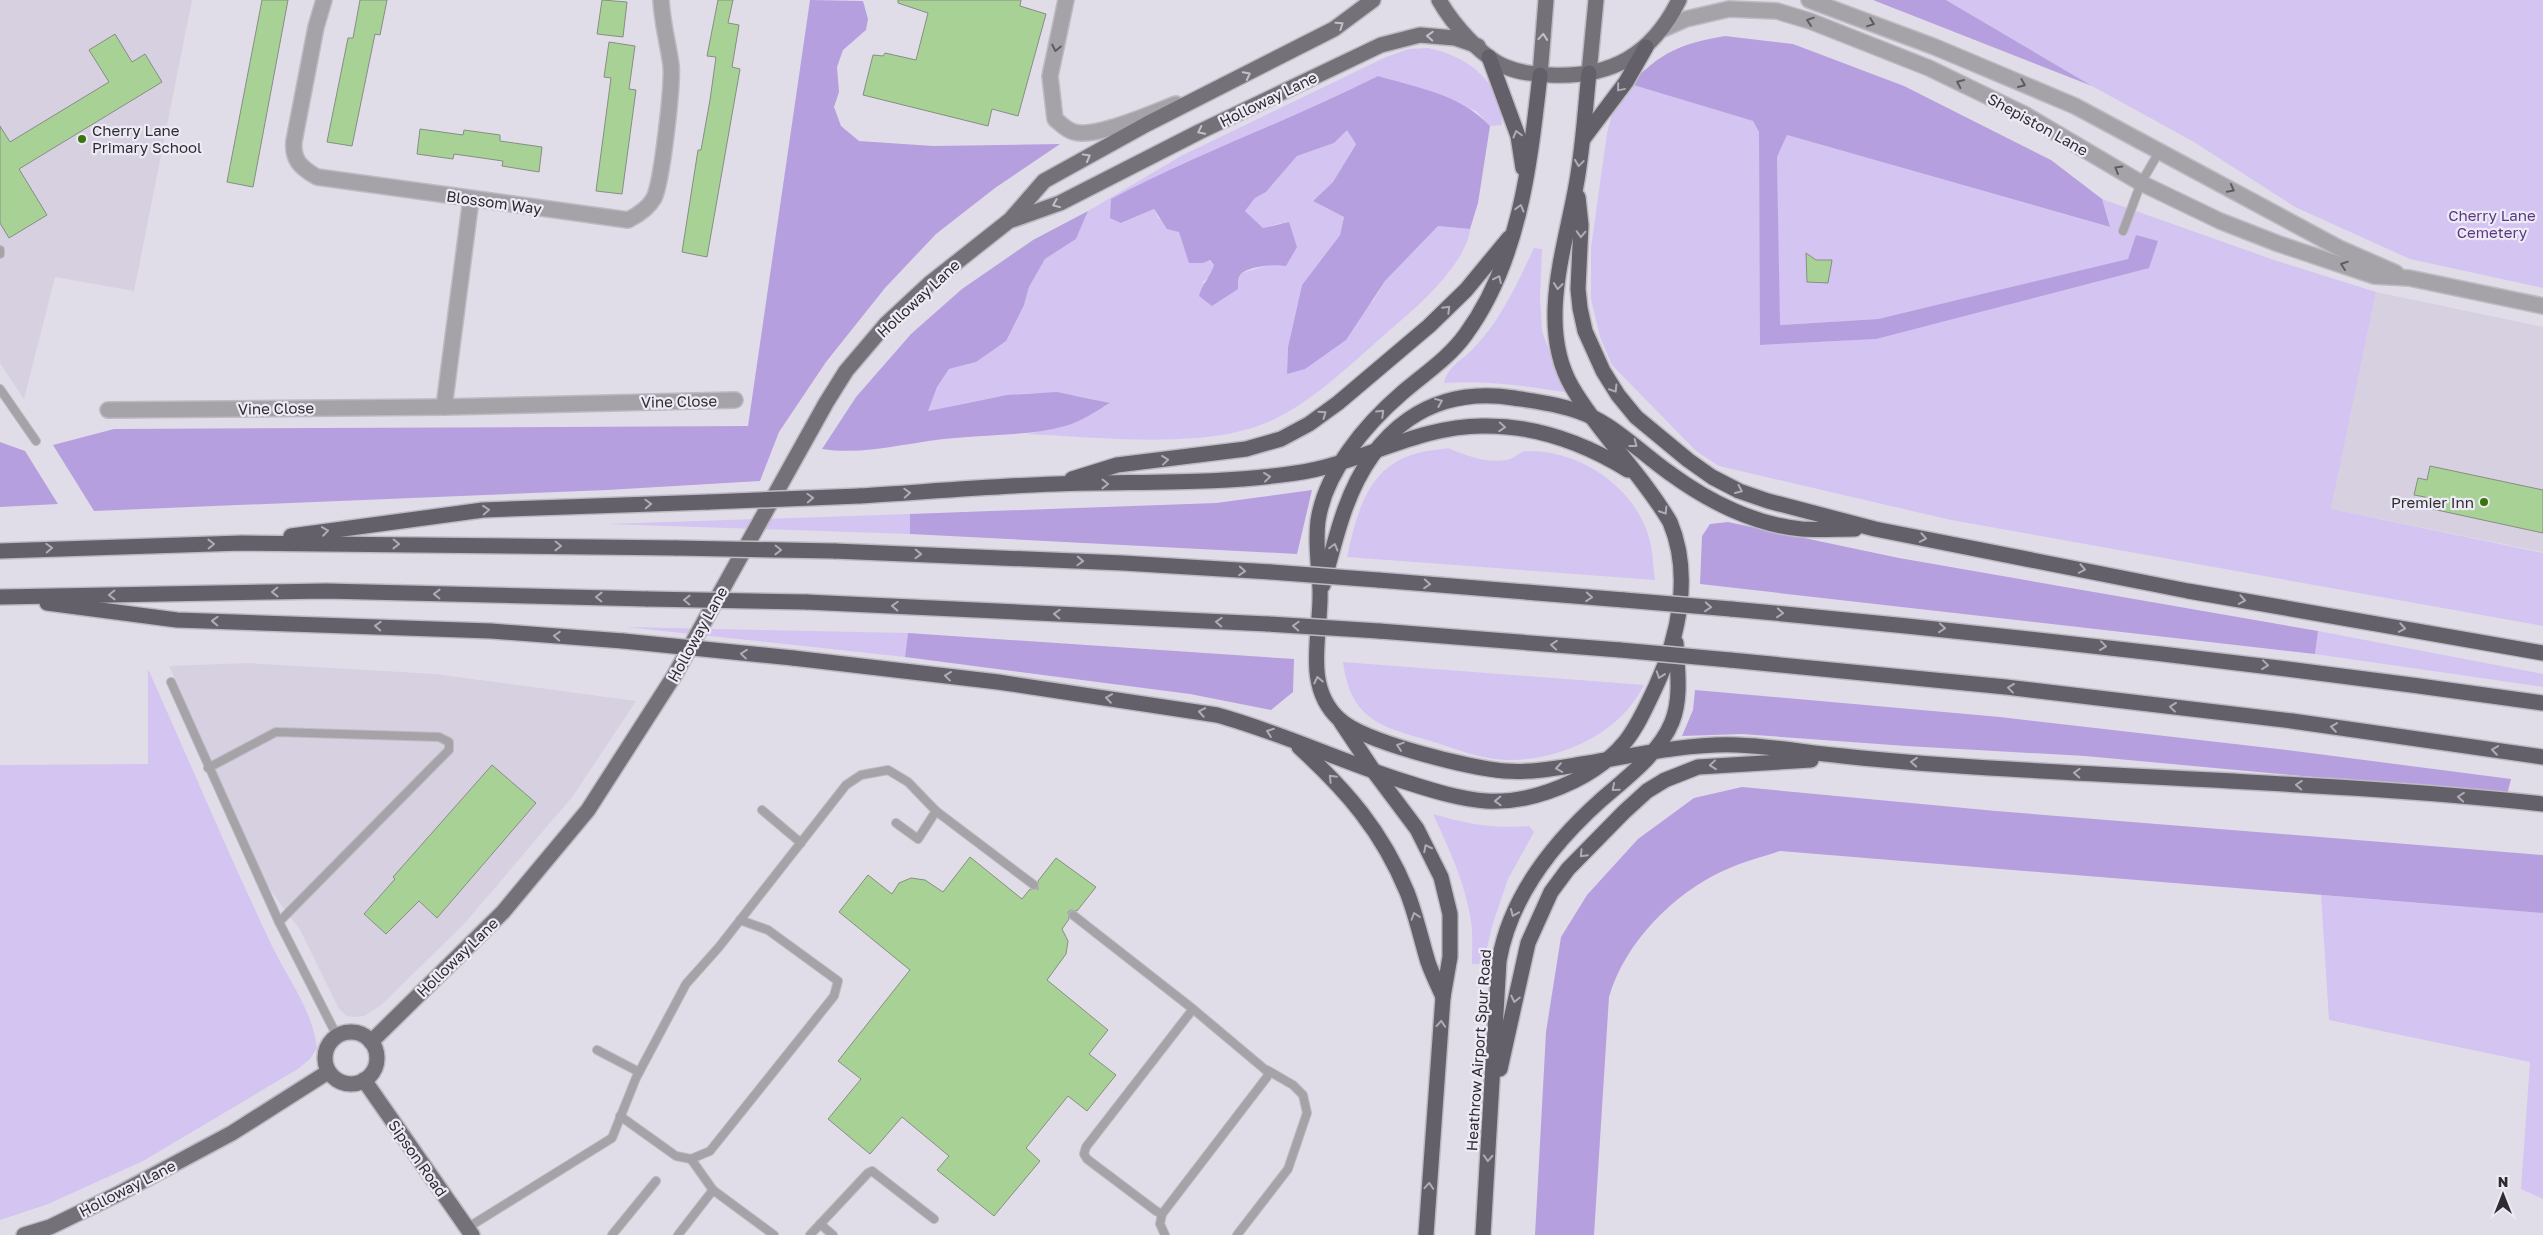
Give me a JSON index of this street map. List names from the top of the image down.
{
  "streets": {
    "highway": ["Heathrow Airport Spur Road"],
    "main road": ["Holloway Lane", "Sipson Road"],
    "street": ["Shepiston Lane", "Blossom Way", "Vine Close"]
  },
  "crossings": [
    ["Holloway Lane", "Sipson Road"]
  ],
  "parks": ["Cherry Lane Cemetery"],
  "places": ["Cherry Lane Primary School", "Premier Inn"],
  "north": "top"
}
